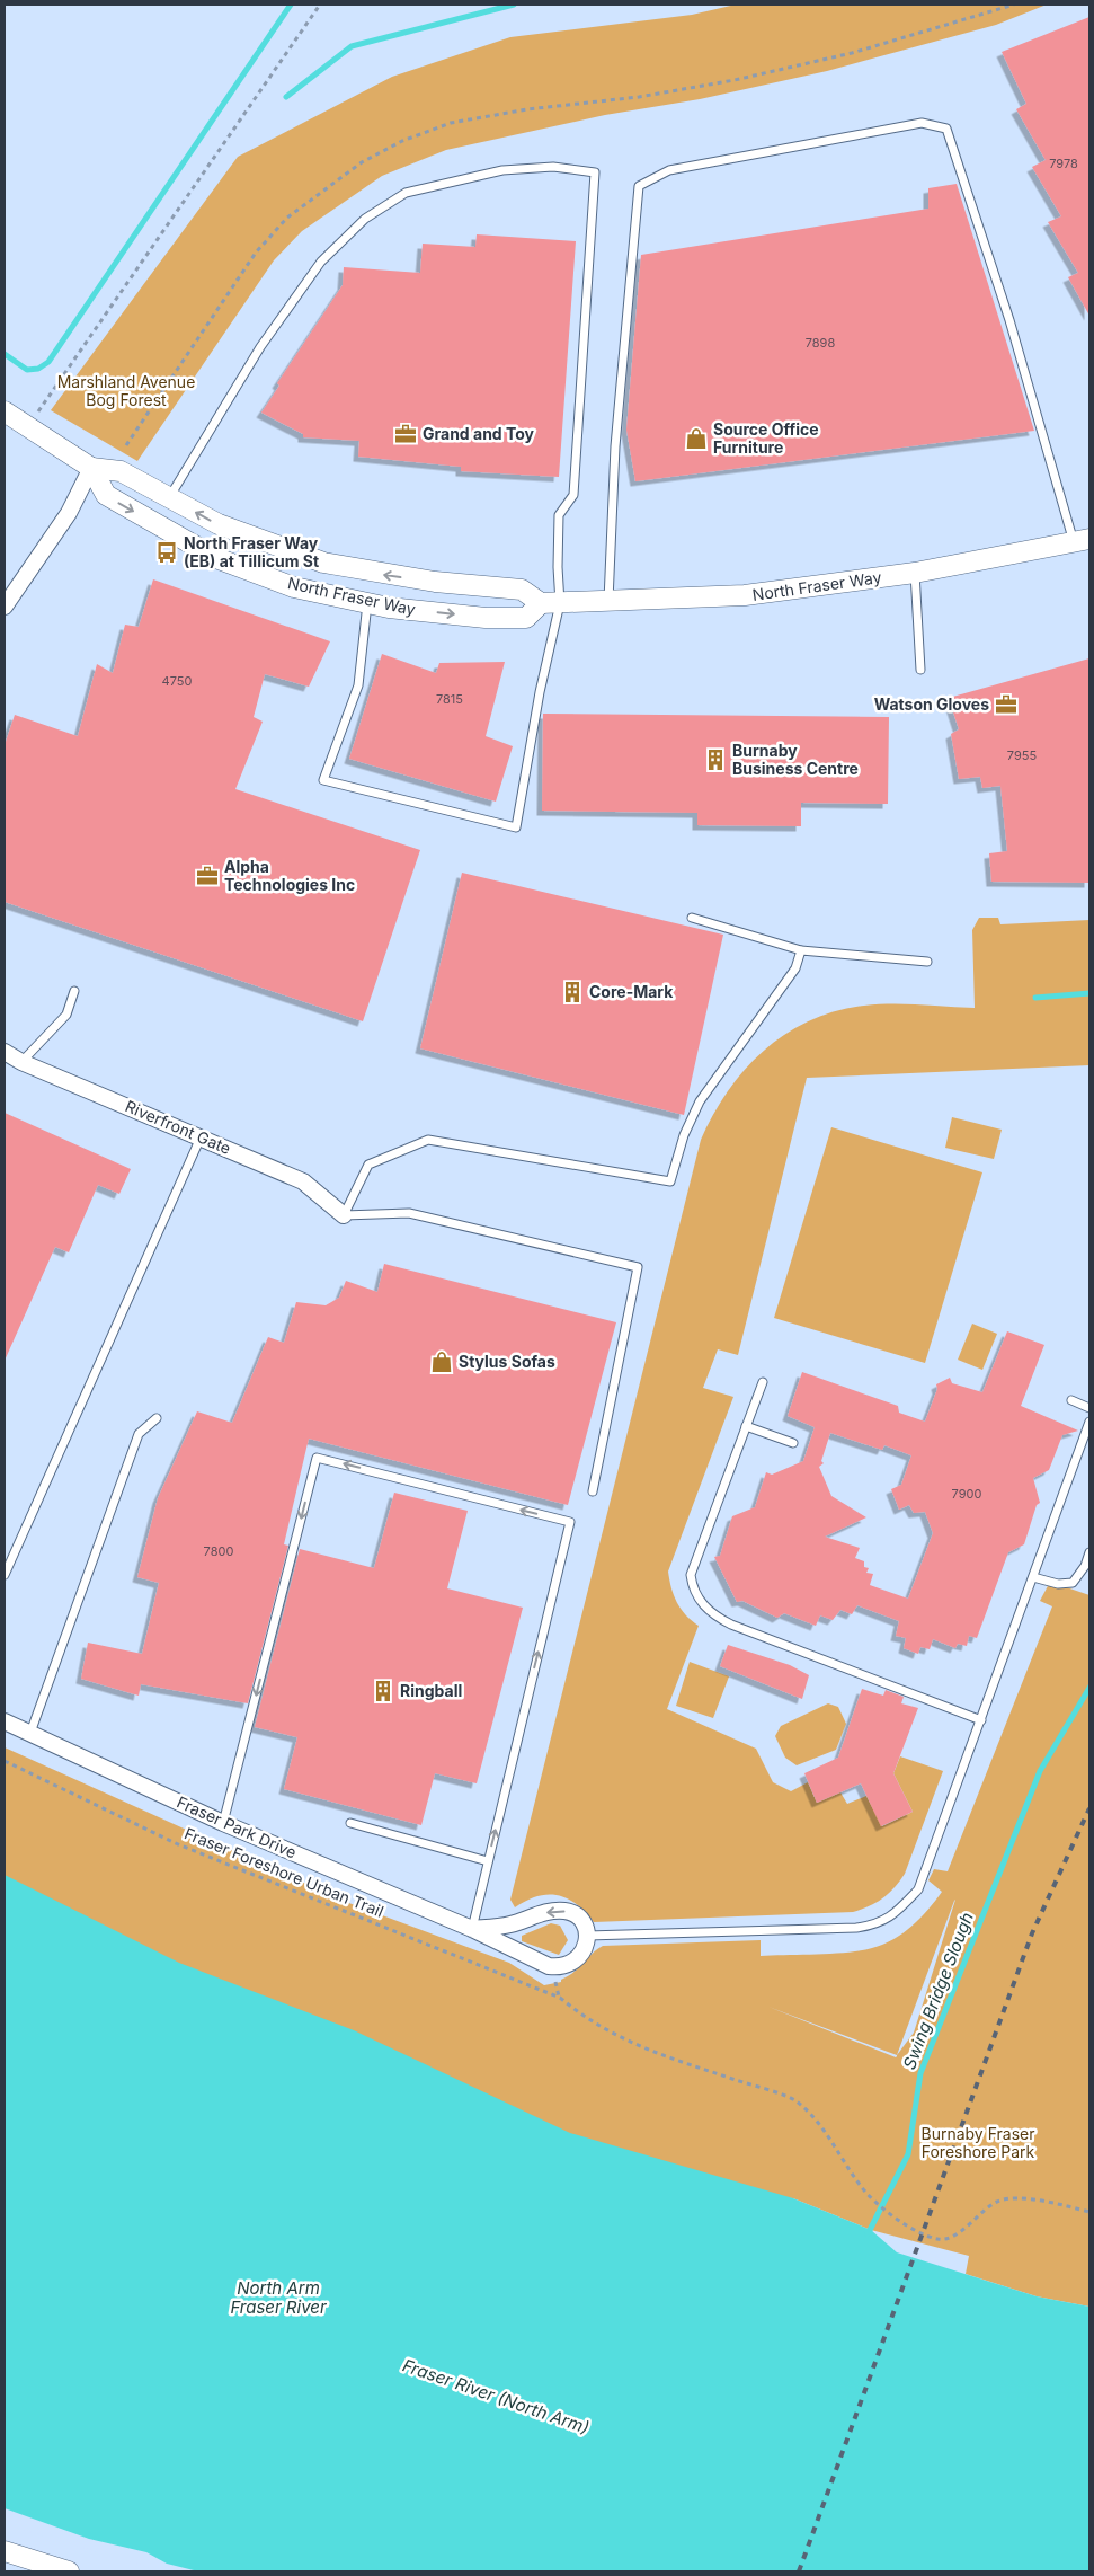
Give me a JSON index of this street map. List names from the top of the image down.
{
  "streets": {
    "street": ["North Fraser Way", "Riverfront Gate", "Fraser Park Drive"],
    "path": ["Fraser Foreshore Urban Trail"]
  },
  "water": ["Swing Bridge Slough", "North Arm Fraser River", "Fraser River (North Arm)"],
  "parks": ["Marshland Avenue Bog Forest", "Burnaby Fraser Foreshore Park"],
  "places": {
    "office": ["Grand and Toy", "Watson Gloves", "Alpha Technologies Inc"],
    "shop": ["Source Office Furniture", "Stylus Sofas"],
    "bus stop": ["North Fraser Way (EB) at Tillicum St"],
    "building": ["Burnaby Business Centre", "Core-Mark", "Ringball"]
  },
  "house_numbers": [
    "7978",
    "7898",
    "4750",
    "7815",
    "7955",
    "7900",
    "7800"
  ]
}
